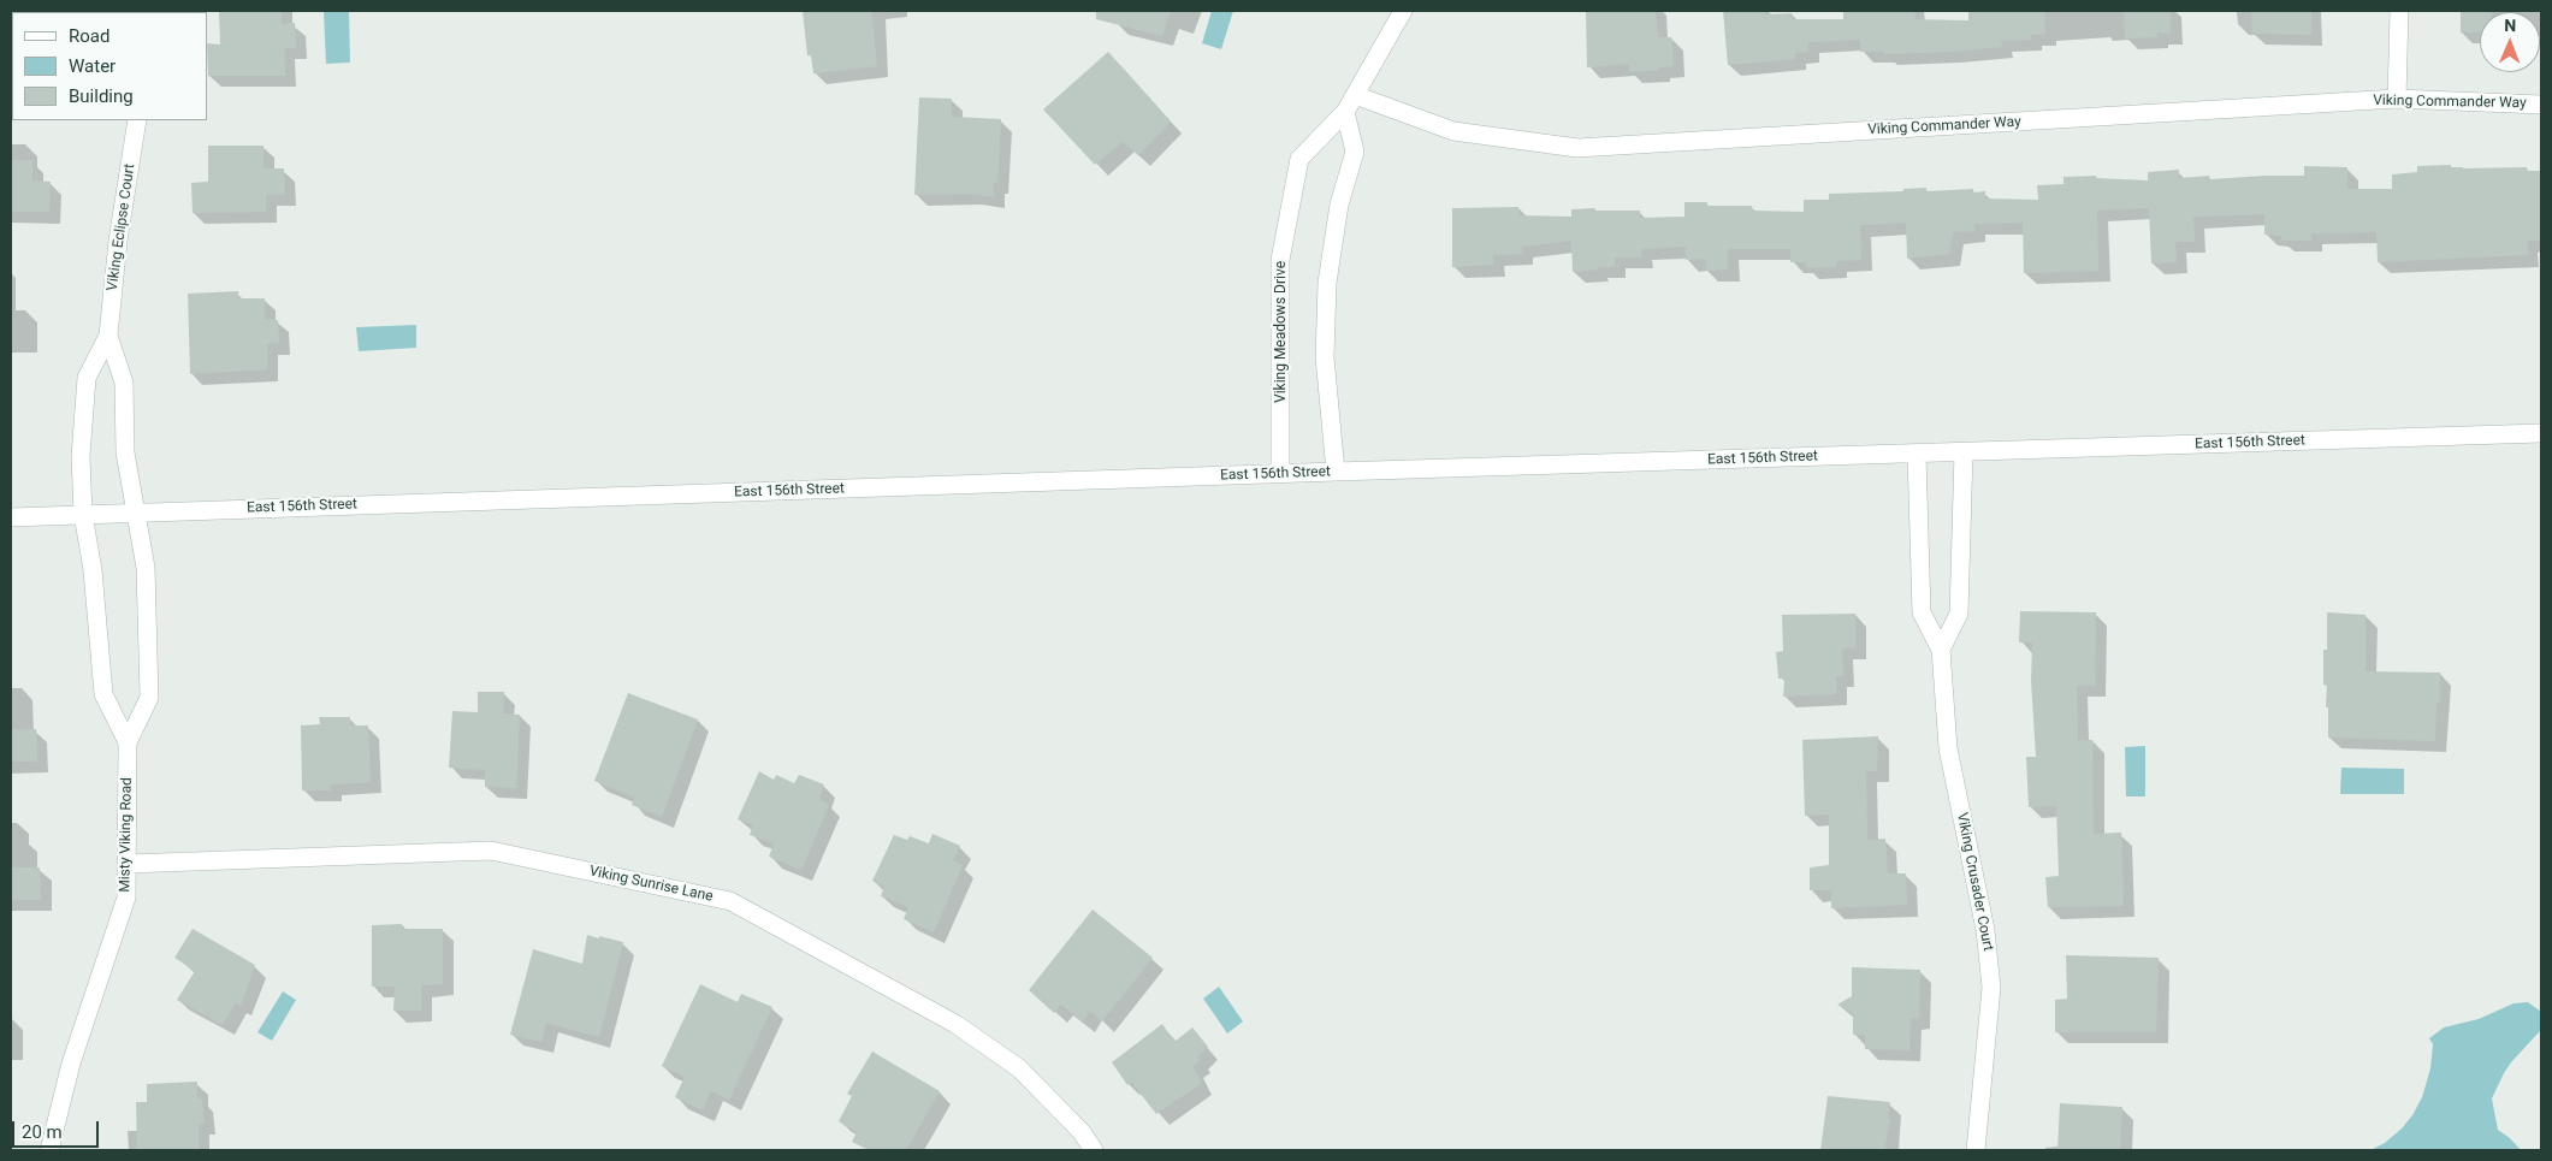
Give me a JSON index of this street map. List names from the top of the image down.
{
  "streets": {
    "street": [
      "Viking Commander Way",
      "Viking Eclipse Court",
      "Viking Meadows Drive",
      "East 156th Street",
      "Misty Viking Road",
      "Viking Crusader Court",
      "Viking Sunrise Lane"
    ]
  },
  "crossings": [
    ["Viking Commander Way", "Viking Meadows Drive"],
    ["Viking Eclipse Court", "East 156th Street"],
    ["Viking Eclipse Court", "Misty Viking Road"],
    ["Viking Meadows Drive", "East 156th Street"],
    ["East 156th Street", "Misty Viking Road"],
    ["East 156th Street", "Viking Crusader Court"],
    ["Misty Viking Road", "Viking Sunrise Lane"]
  ],
  "legend": ["Road", "Water", "Building"],
  "scale_bar": "20 m",
  "north": "top"
}
